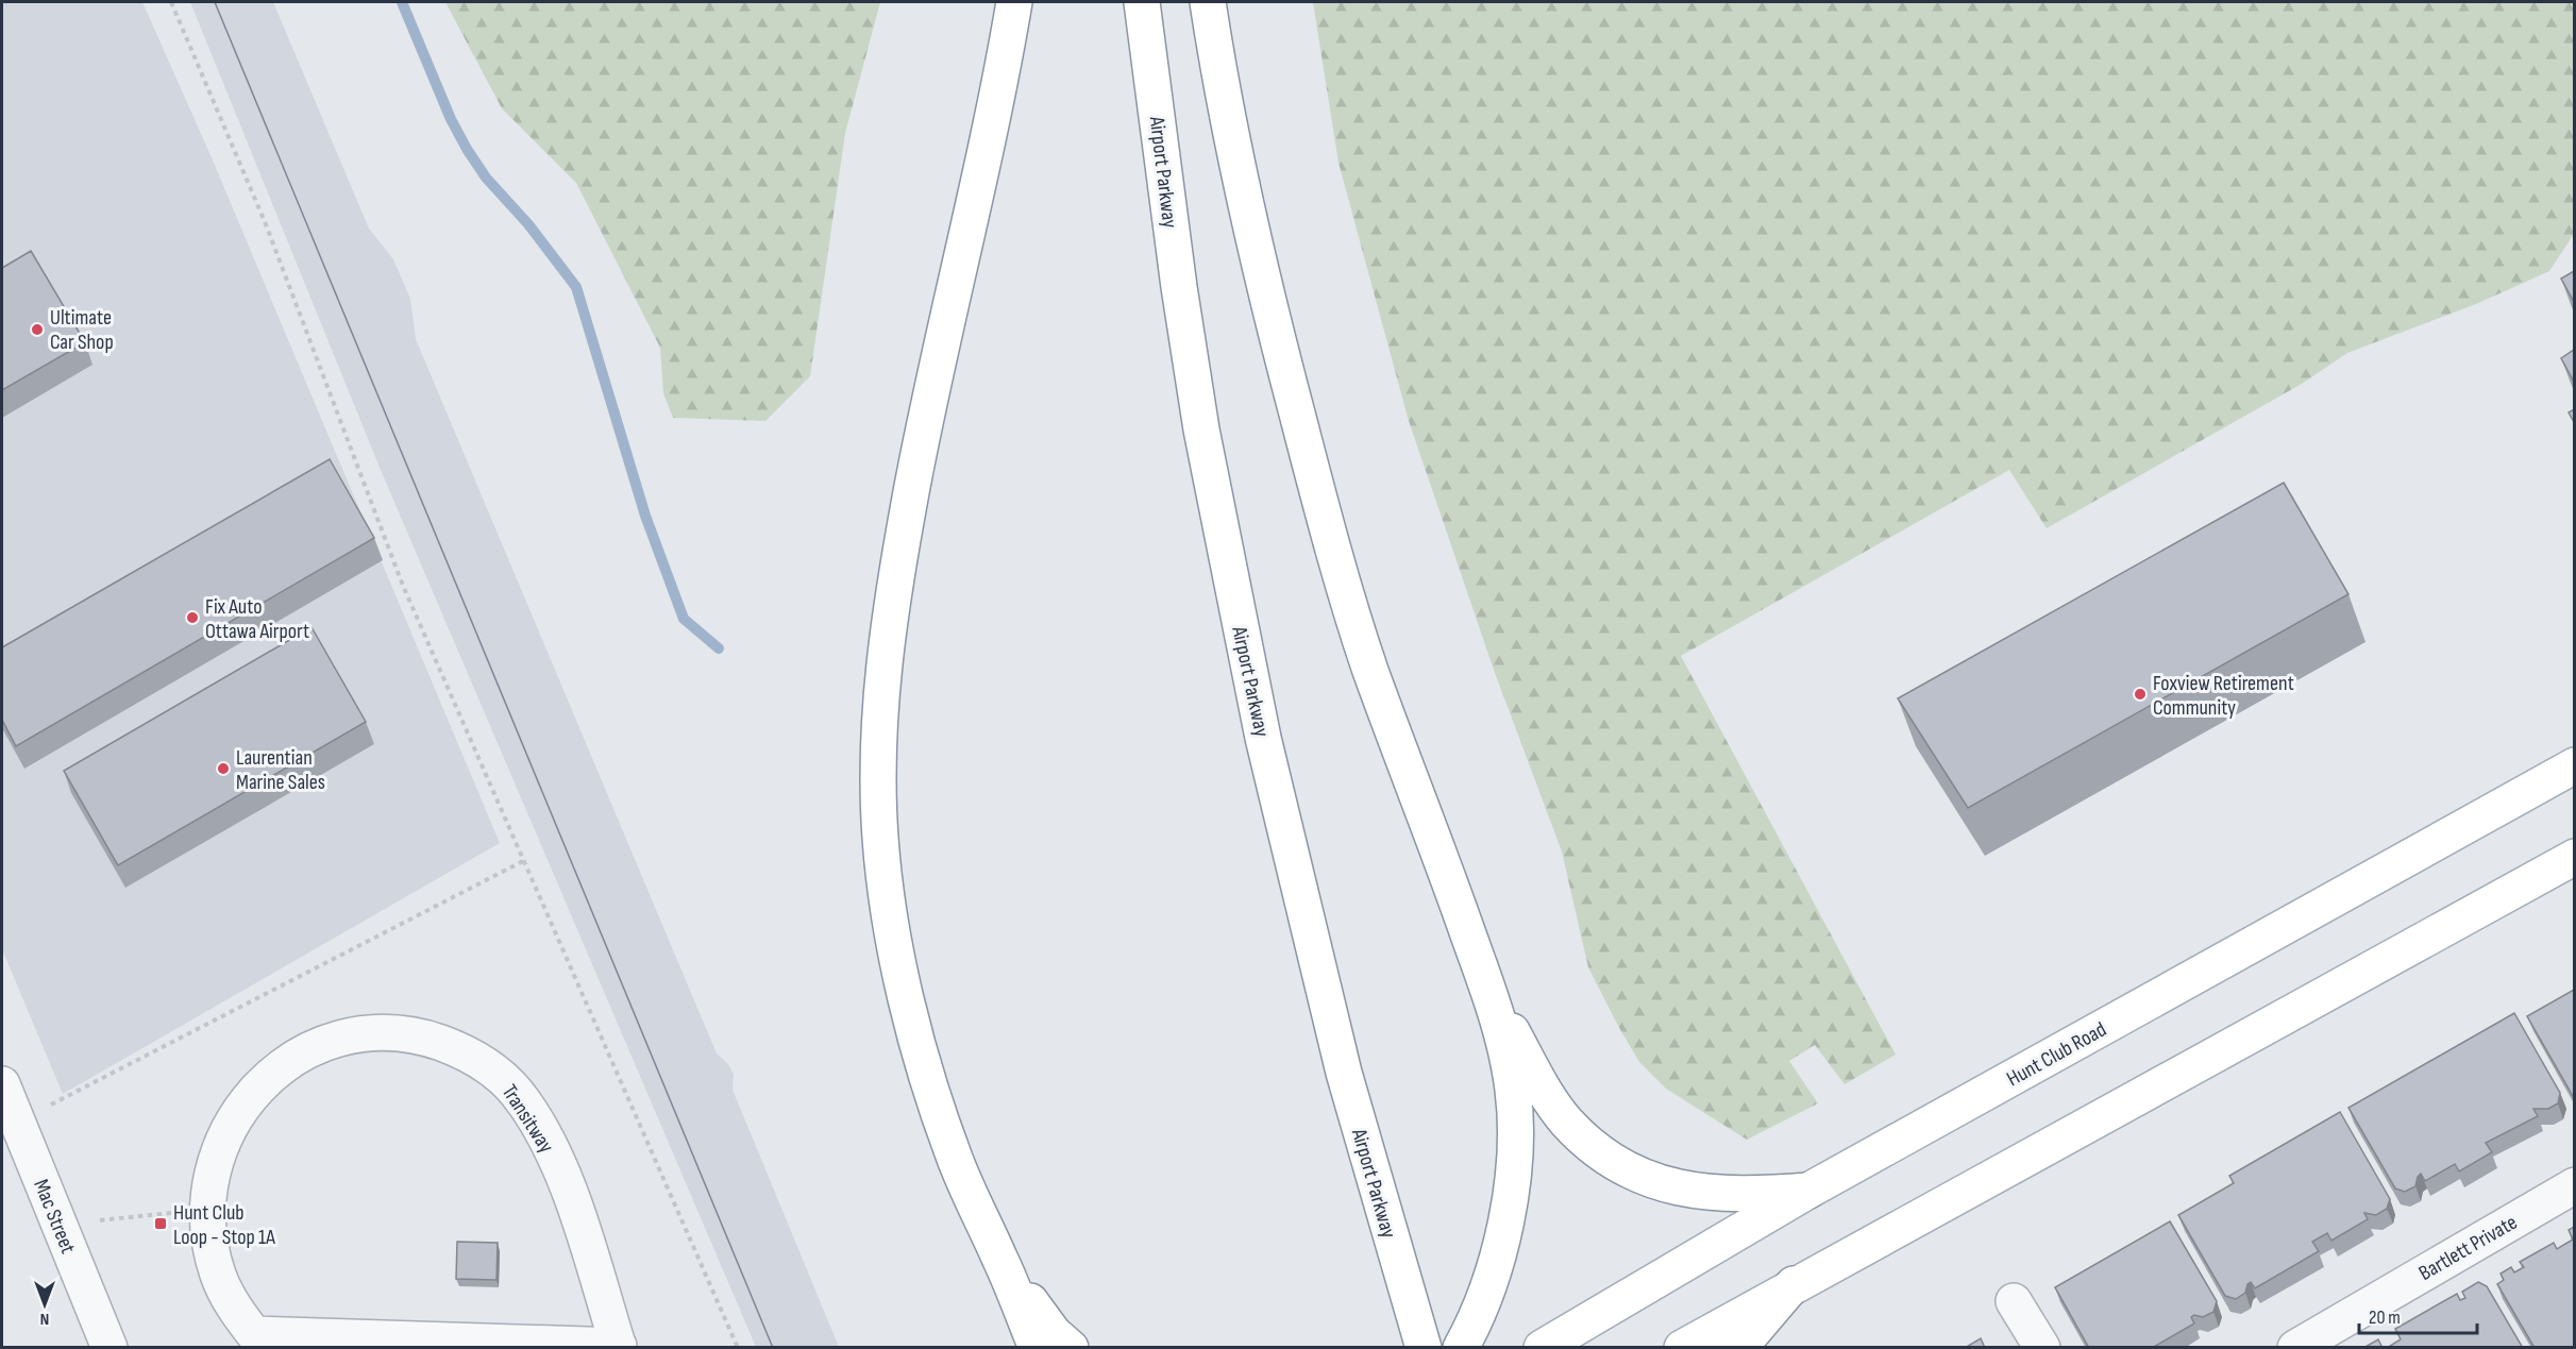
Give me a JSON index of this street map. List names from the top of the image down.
{
  "streets": {
    "main road": ["Airport Parkway", "Hunt Club Road"],
    "street": ["Transitway", "Mac Street", "Bartlett Private"]
  },
  "places": {
    "other": [
      "Ultimate Car Shop",
      "Fix Auto Ottawa Airport",
      "Foxview Retirement Community",
      "Laurentian Marine Sales"
    ],
    "transit": ["Hunt Club Loop - Stop 1A"]
  },
  "scale_bar": "20 m",
  "north": "bottom"
}
